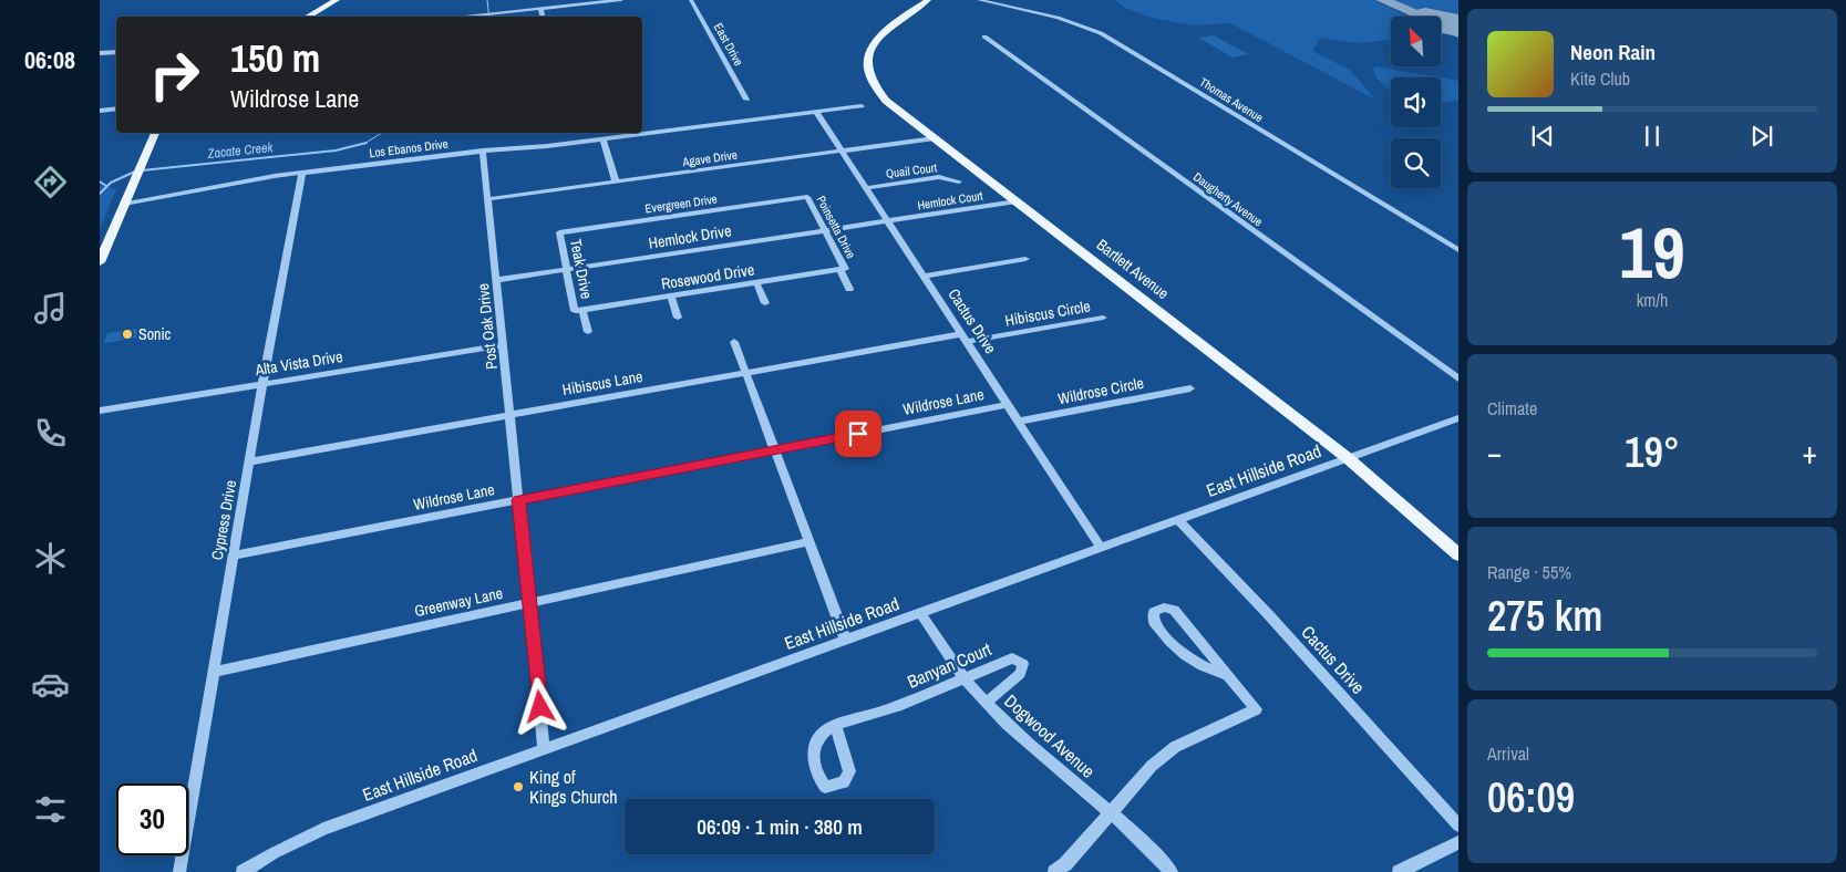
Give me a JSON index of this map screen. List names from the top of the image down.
{
  "streets": {
    "main road": ["Bartlett Avenue"],
    "street": [
      "East Drive",
      "Thomas Avenue",
      "Los Ebanos Drive",
      "Agave Drive",
      "Quail Court",
      "Daugherty Avenue",
      "Hemlock Court",
      "Evergreen Drive",
      "Poinsetta Drive",
      "Hemlock Drive",
      "Teak Drive",
      "Rosewood Drive",
      "Hibiscus Circle",
      "Cactus Drive",
      "Post Oak Drive",
      "Alta Vista Drive",
      "Hibiscus Lane",
      "Wildrose Circle",
      "Wildrose Lane",
      "East Hillside Road",
      "Cypress Drive",
      "Greenway Lane",
      "Banyan Court",
      "Dogwood Avenue"
    ]
  },
  "crossings": [
    ["Los Ebanos Drive", "Cactus Drive"],
    ["Los Ebanos Drive", "Post Oak Drive"],
    ["Los Ebanos Drive", "Cypress Drive"],
    ["Agave Drive", "Bartlett Avenue"],
    ["Agave Drive", "Cactus Drive"],
    ["Agave Drive", "Post Oak Drive"],
    ["Quail Court", "Cactus Drive"],
    ["Hemlock Court", "Hemlock Drive"],
    ["Hemlock Court", "Bartlett Avenue"],
    ["Hemlock Court", "Cactus Drive"],
    ["Evergreen Drive", "Poinsetta Drive"],
    ["Evergreen Drive", "Teak Drive"],
    ["Poinsetta Drive", "Hemlock Drive"],
    ["Poinsetta Drive", "Rosewood Drive"],
    ["Hemlock Drive", "Teak Drive"],
    ["Hemlock Drive", "Cactus Drive"],
    ["Hemlock Drive", "Post Oak Drive"],
    ["Teak Drive", "Rosewood Drive"],
    ["Bartlett Avenue", "East Hillside Road"],
    ["Hibiscus Circle", "Cactus Drive"],
    ["Hibiscus Circle", "Hibiscus Lane"],
    ["Cactus Drive", "Hibiscus Lane"],
    ["Cactus Drive", "Wildrose Circle"],
    ["Cactus Drive", "Wildrose Lane"],
    ["Cactus Drive", "East Hillside Road"],
    ["Post Oak Drive", "Alta Vista Drive"],
    ["Post Oak Drive", "Hibiscus Lane"],
    ["Post Oak Drive", "Wildrose Lane"],
    ["Post Oak Drive", "East Hillside Road"],
    ["Post Oak Drive", "Greenway Lane"],
    ["Alta Vista Drive", "Cypress Drive"],
    ["Hibiscus Lane", "Cypress Drive"],
    ["Wildrose Lane", "Cypress Drive"],
    ["East Hillside Road", "Dogwood Avenue"],
    ["Cypress Drive", "Greenway Lane"],
    ["Banyan Court", "Dogwood Avenue"]
  ],
  "water": ["Zacate Creek"],
  "places": ["Sonic", "King of Kings Church"],
  "north": "top left",
  "page": {
    "tabs": "06:08",
    "turn": ["150 m", "Wildrose Lane"],
    "song": ["Neon Rain", "Kite Club"],
    "tile": [
      ["19", "km/h"],
      "Climate",
      ["Range · 55%", "275 km"],
      ["Arrival", "06:09"]
    ],
    "heat": ["−", "19°", "+"],
    "limit": "30",
    "trip": "06:09 · 1 min · 380 m"
  }
}
